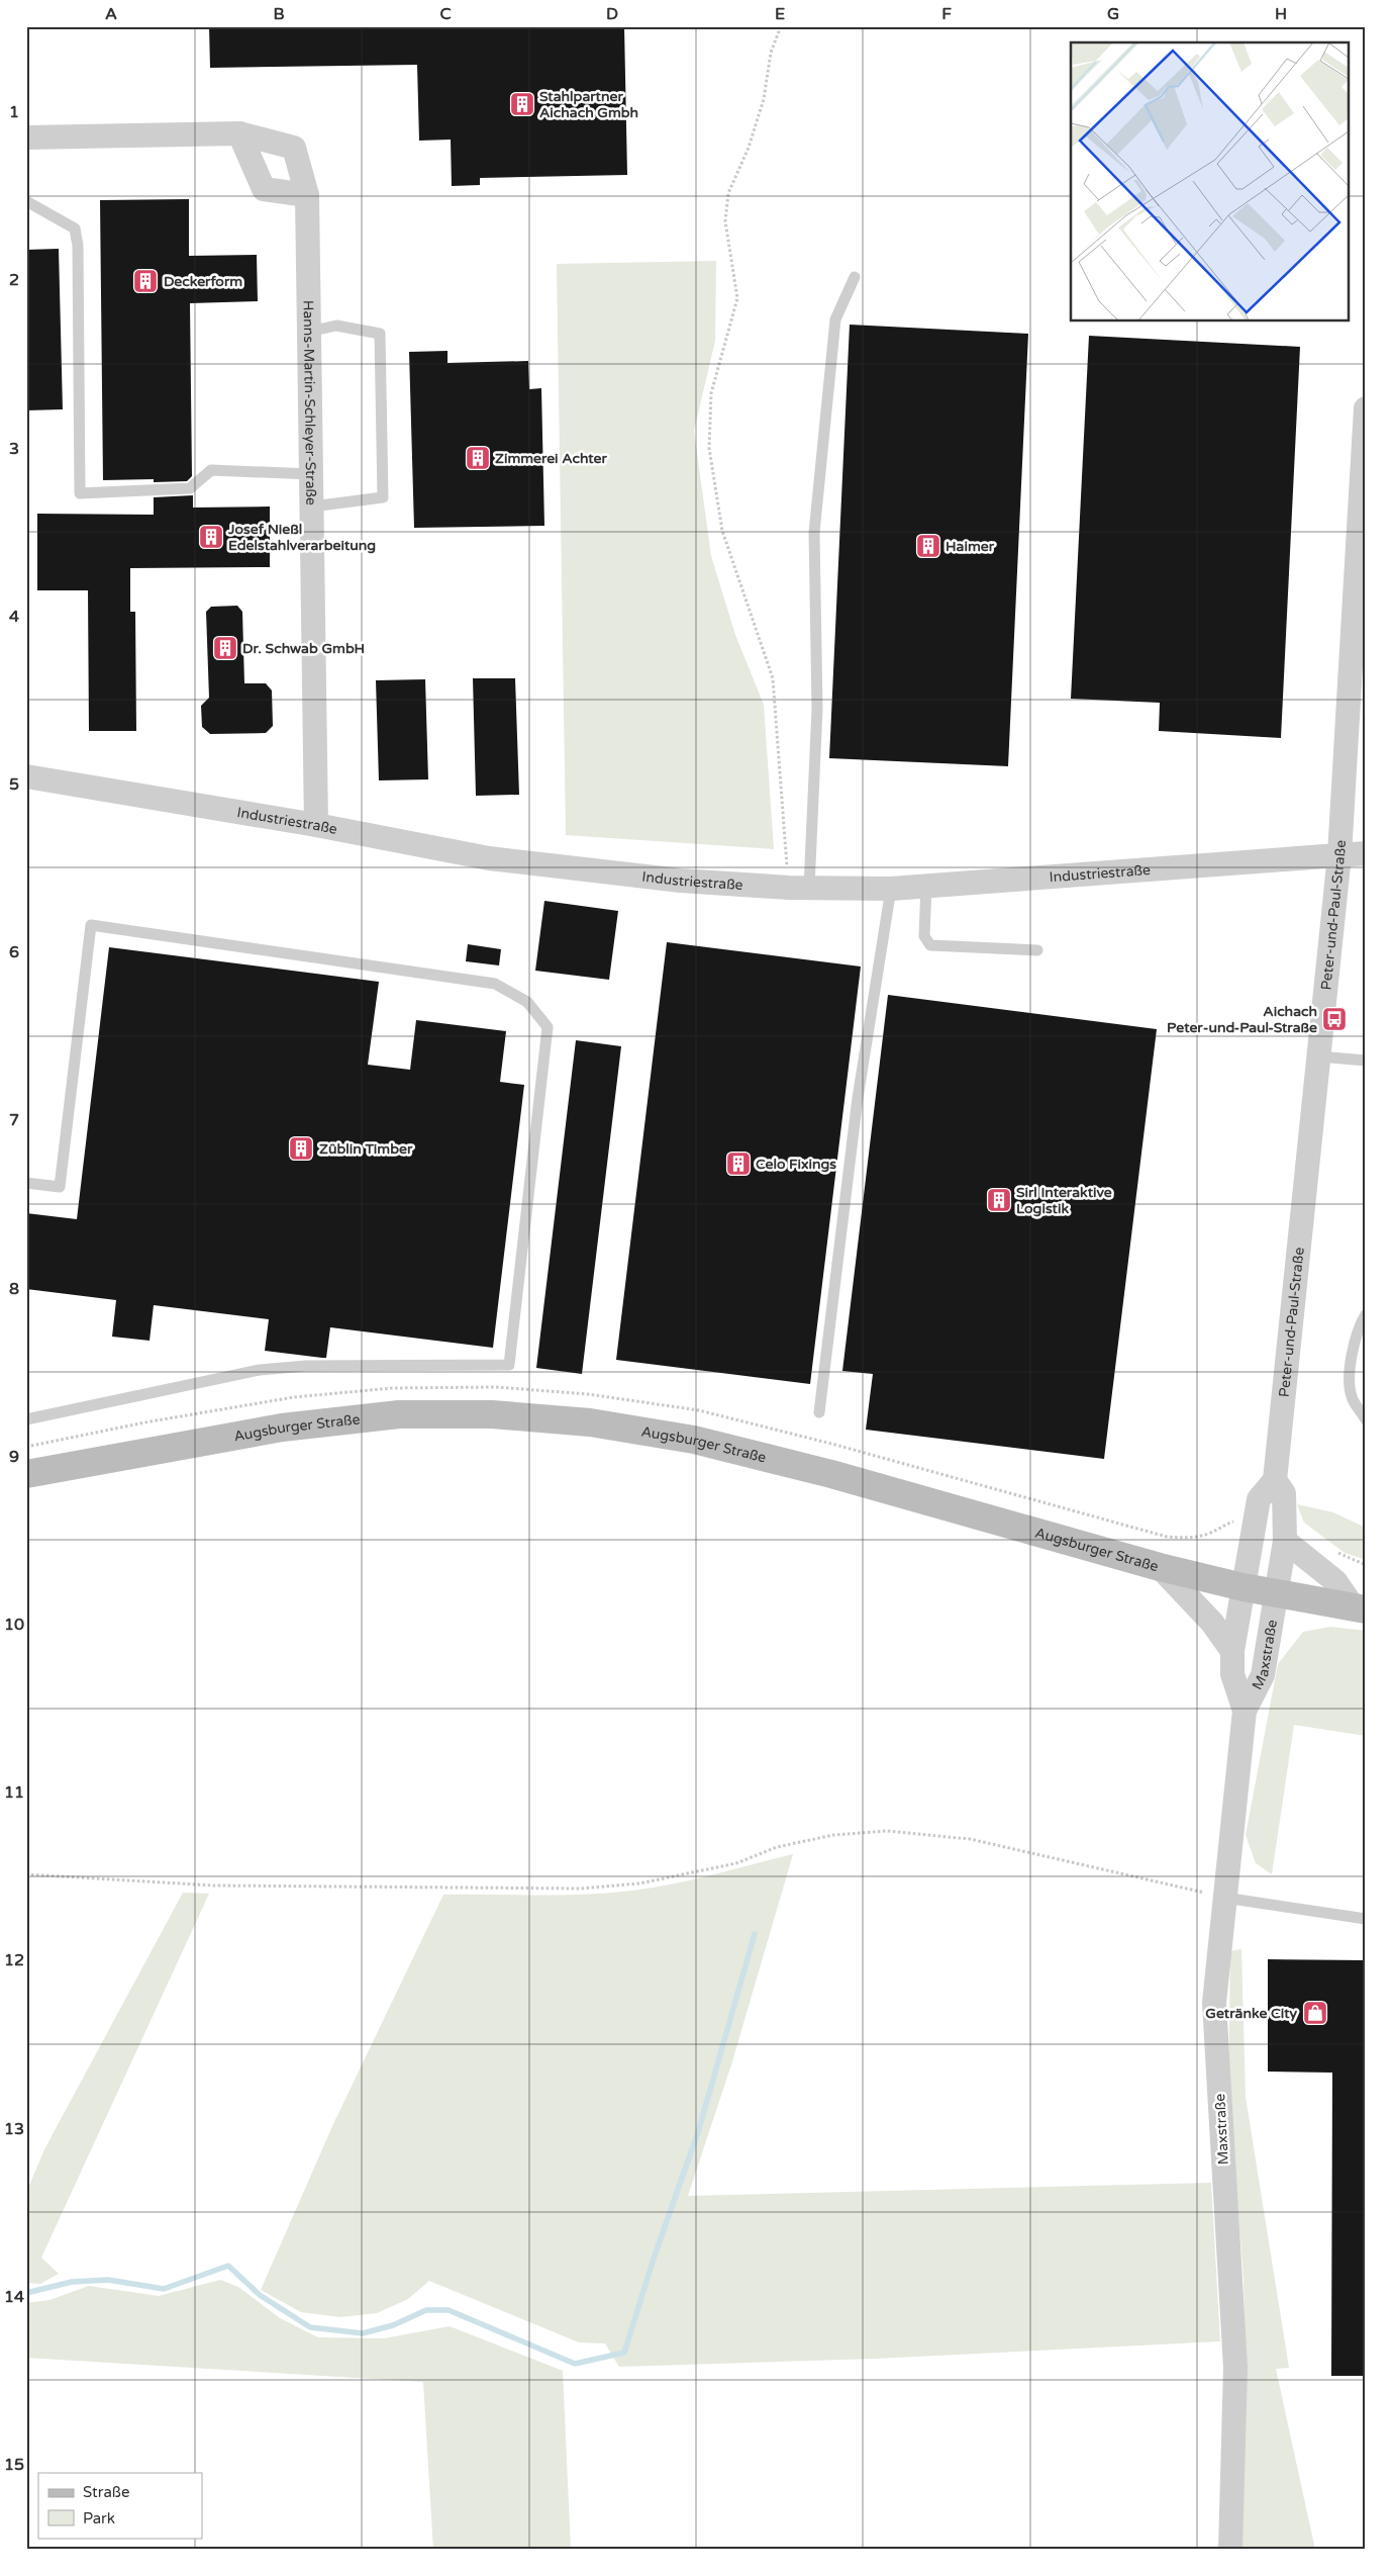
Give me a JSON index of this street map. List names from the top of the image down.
{
  "streets": {
    "main road": ["Augsburger Straße"],
    "street": [
      "Hanns-Martin-Schleyer-Straße",
      "Industriestraße",
      "Peter-und-Paul-Straße",
      "Maxstraße"
    ]
  },
  "crossings": [
    ["Hanns-Martin-Schleyer-Straße", "Industriestraße"],
    ["Industriestraße", "Peter-und-Paul-Straße"],
    ["Peter-und-Paul-Straße", "Augsburger Straße"],
    ["Peter-und-Paul-Straße", "Maxstraße"],
    ["Augsburger Straße", "Maxstraße"]
  ],
  "places": {
    "building": [
      "Stahlpartner Aichach Gmbh",
      "Deckerform",
      "Zimmerei Achter",
      "Josef Nießl Edelstahlverarbeitung",
      "Haimer",
      "Dr. Schwab GmbH",
      "Züblin Timber",
      "Celo Fixings",
      "Sirl Interaktive Logistik"
    ],
    "bus stop": ["Aichach Peter-und-Paul-Straße"],
    "shop": ["Getränke City"]
  },
  "legend": ["Straße", "Park"],
  "grid": {
    "columns": [
      "A",
      "B",
      "C",
      "D",
      "E",
      "F",
      "G",
      "H"
    ],
    "rows": [
      "1",
      "2",
      "3",
      "4",
      "5",
      "6",
      "7",
      "8",
      "9",
      "10",
      "11",
      "12",
      "13",
      "14",
      "15"
    ]
  }
}
